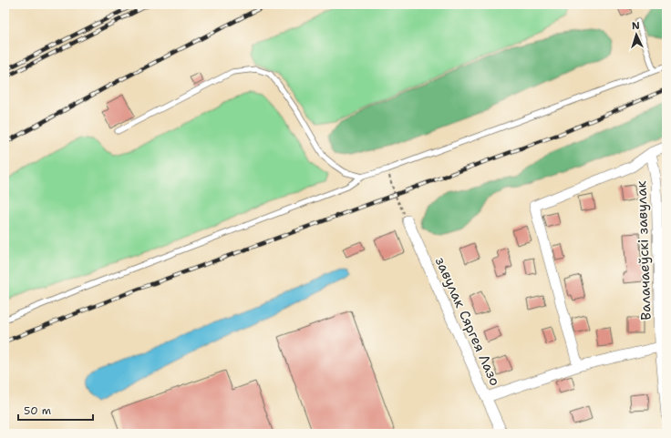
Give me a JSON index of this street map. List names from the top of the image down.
{
  "streets": {
    "street": ["Валачаеўскі завулак", "завулак Сяргея Лазо"]
  },
  "scale_bar": "50 m",
  "north": "top"
}
